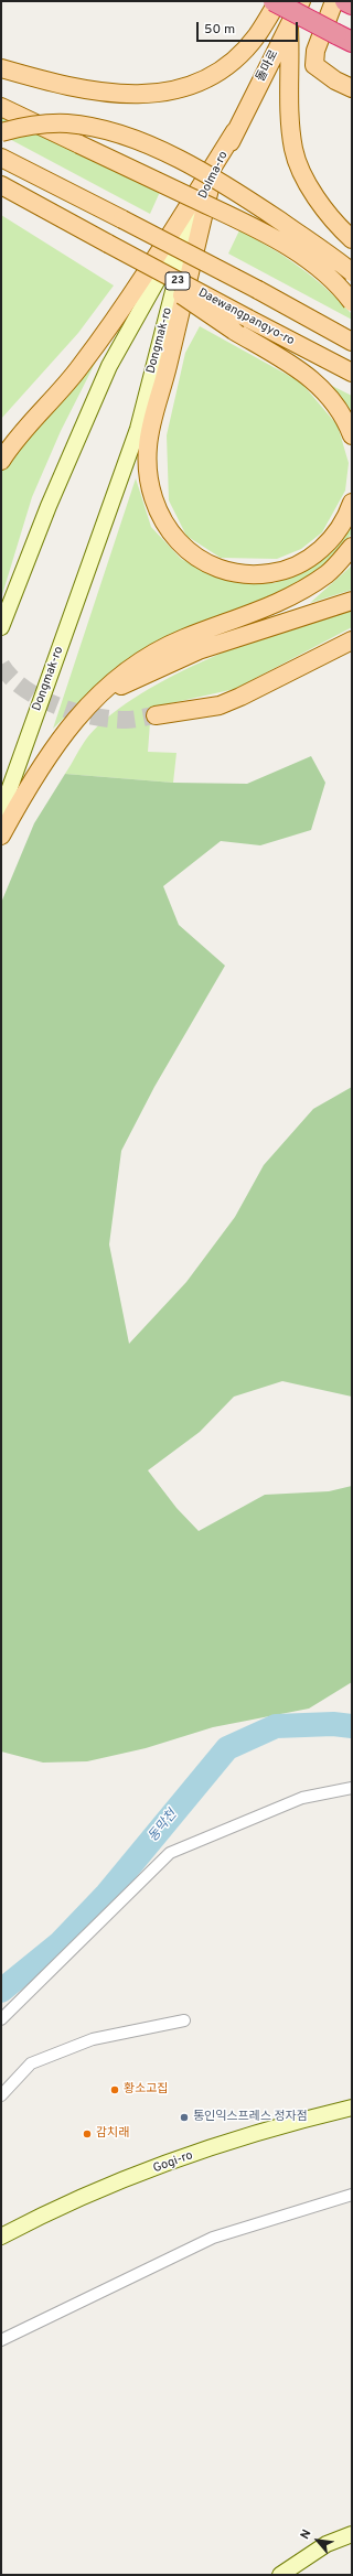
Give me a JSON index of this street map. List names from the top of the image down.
{
  "streets": {
    "main road": [
      "돌마로",
      "Dolma-ro",
      "23",
      "Daewangpangyo-ro",
      "Dongmak-ro",
      "Gogi-ro"
    ]
  },
  "crossings": [
    ["돌마로", "Dolma-ro"],
    ["Dolma-ro", "Dongmak-ro"]
  ],
  "water": ["동막천"],
  "places": ["황소고집", "통인익스프레스 정자점", "감치래"],
  "scale_bar": "50 m",
  "north": "top left"
}
